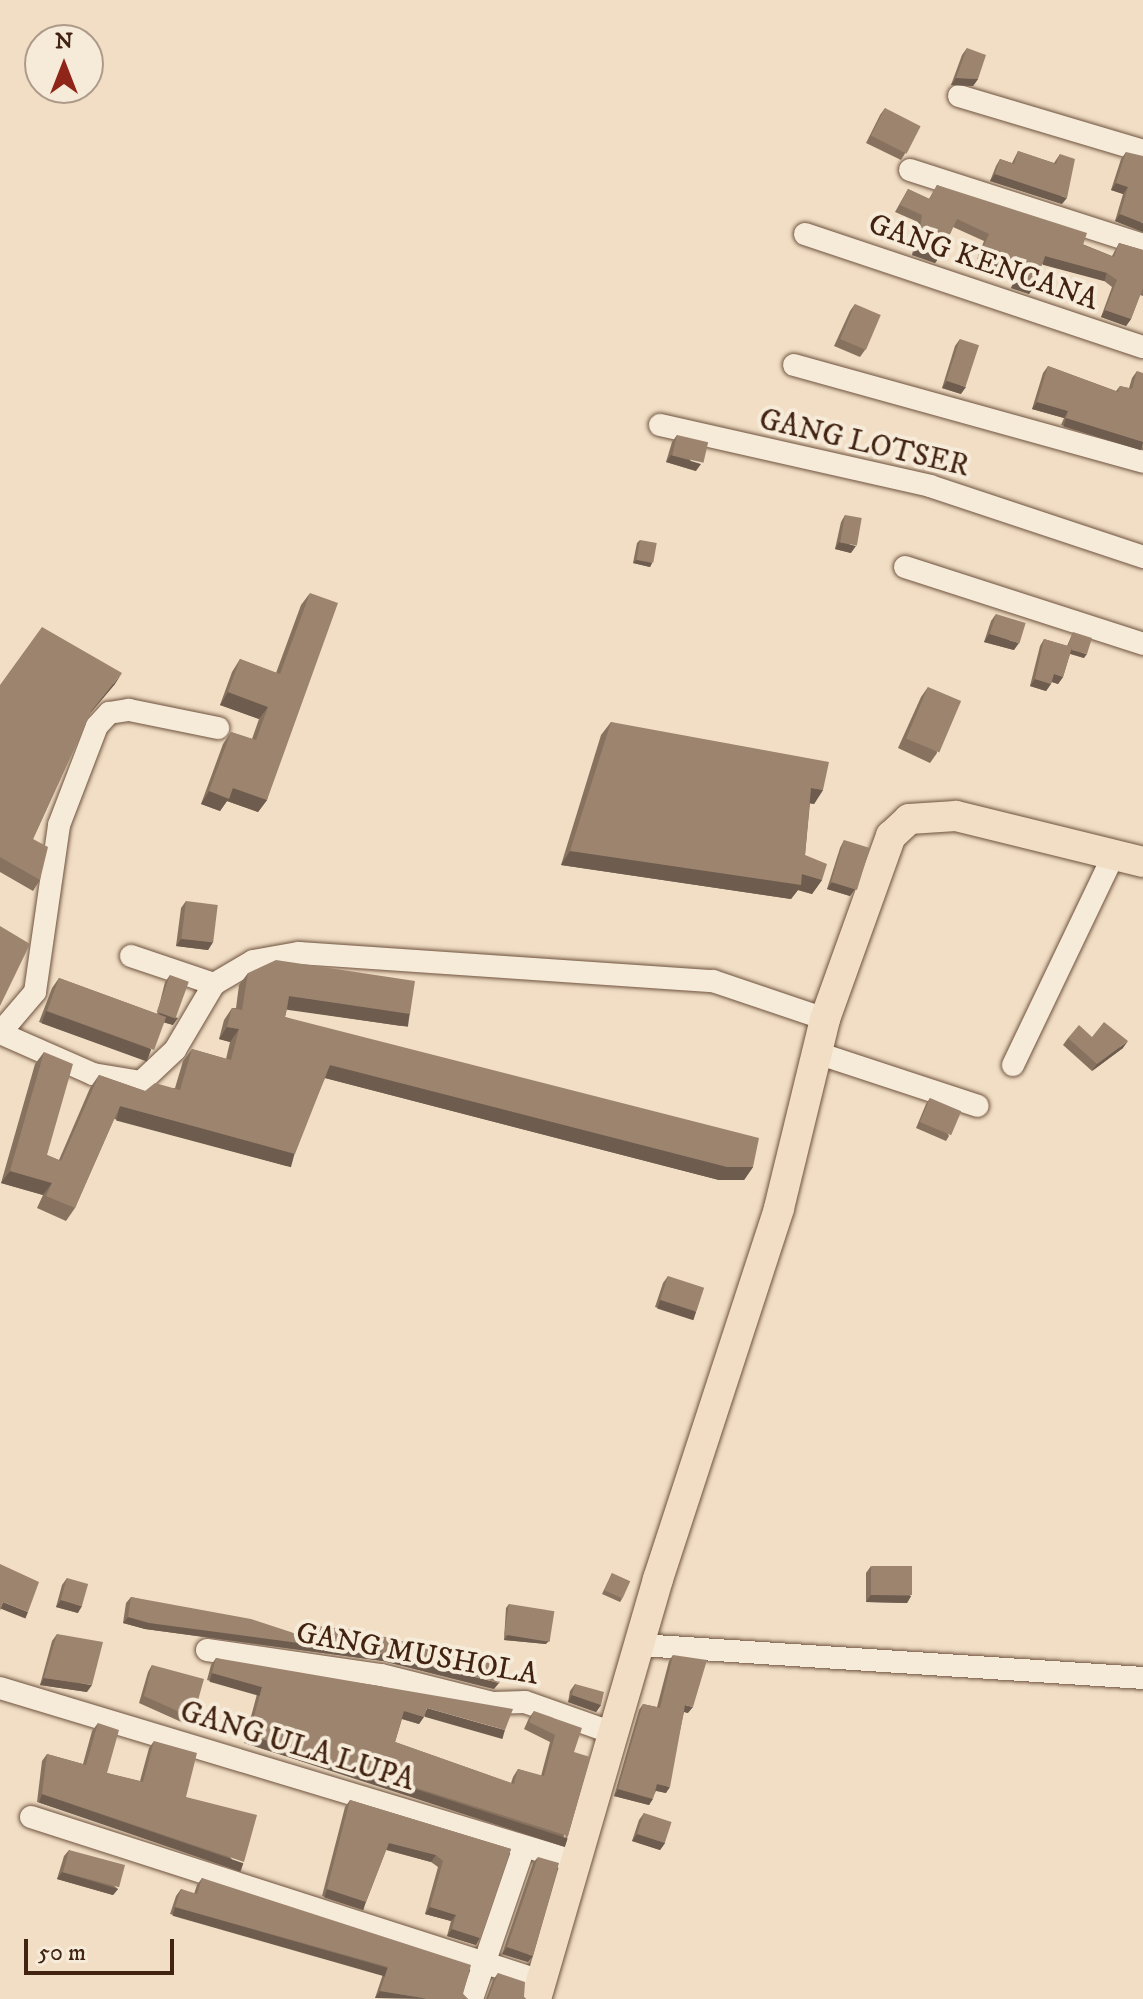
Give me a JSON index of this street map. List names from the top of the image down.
{
  "streets": {
    "street": [
      "GANG KENCANA",
      "GANG LOTSER",
      "GANG MUSHOLA",
      "GANG ULA LUPA"
    ]
  },
  "scale_bar": "50 m",
  "north": "top"
}
